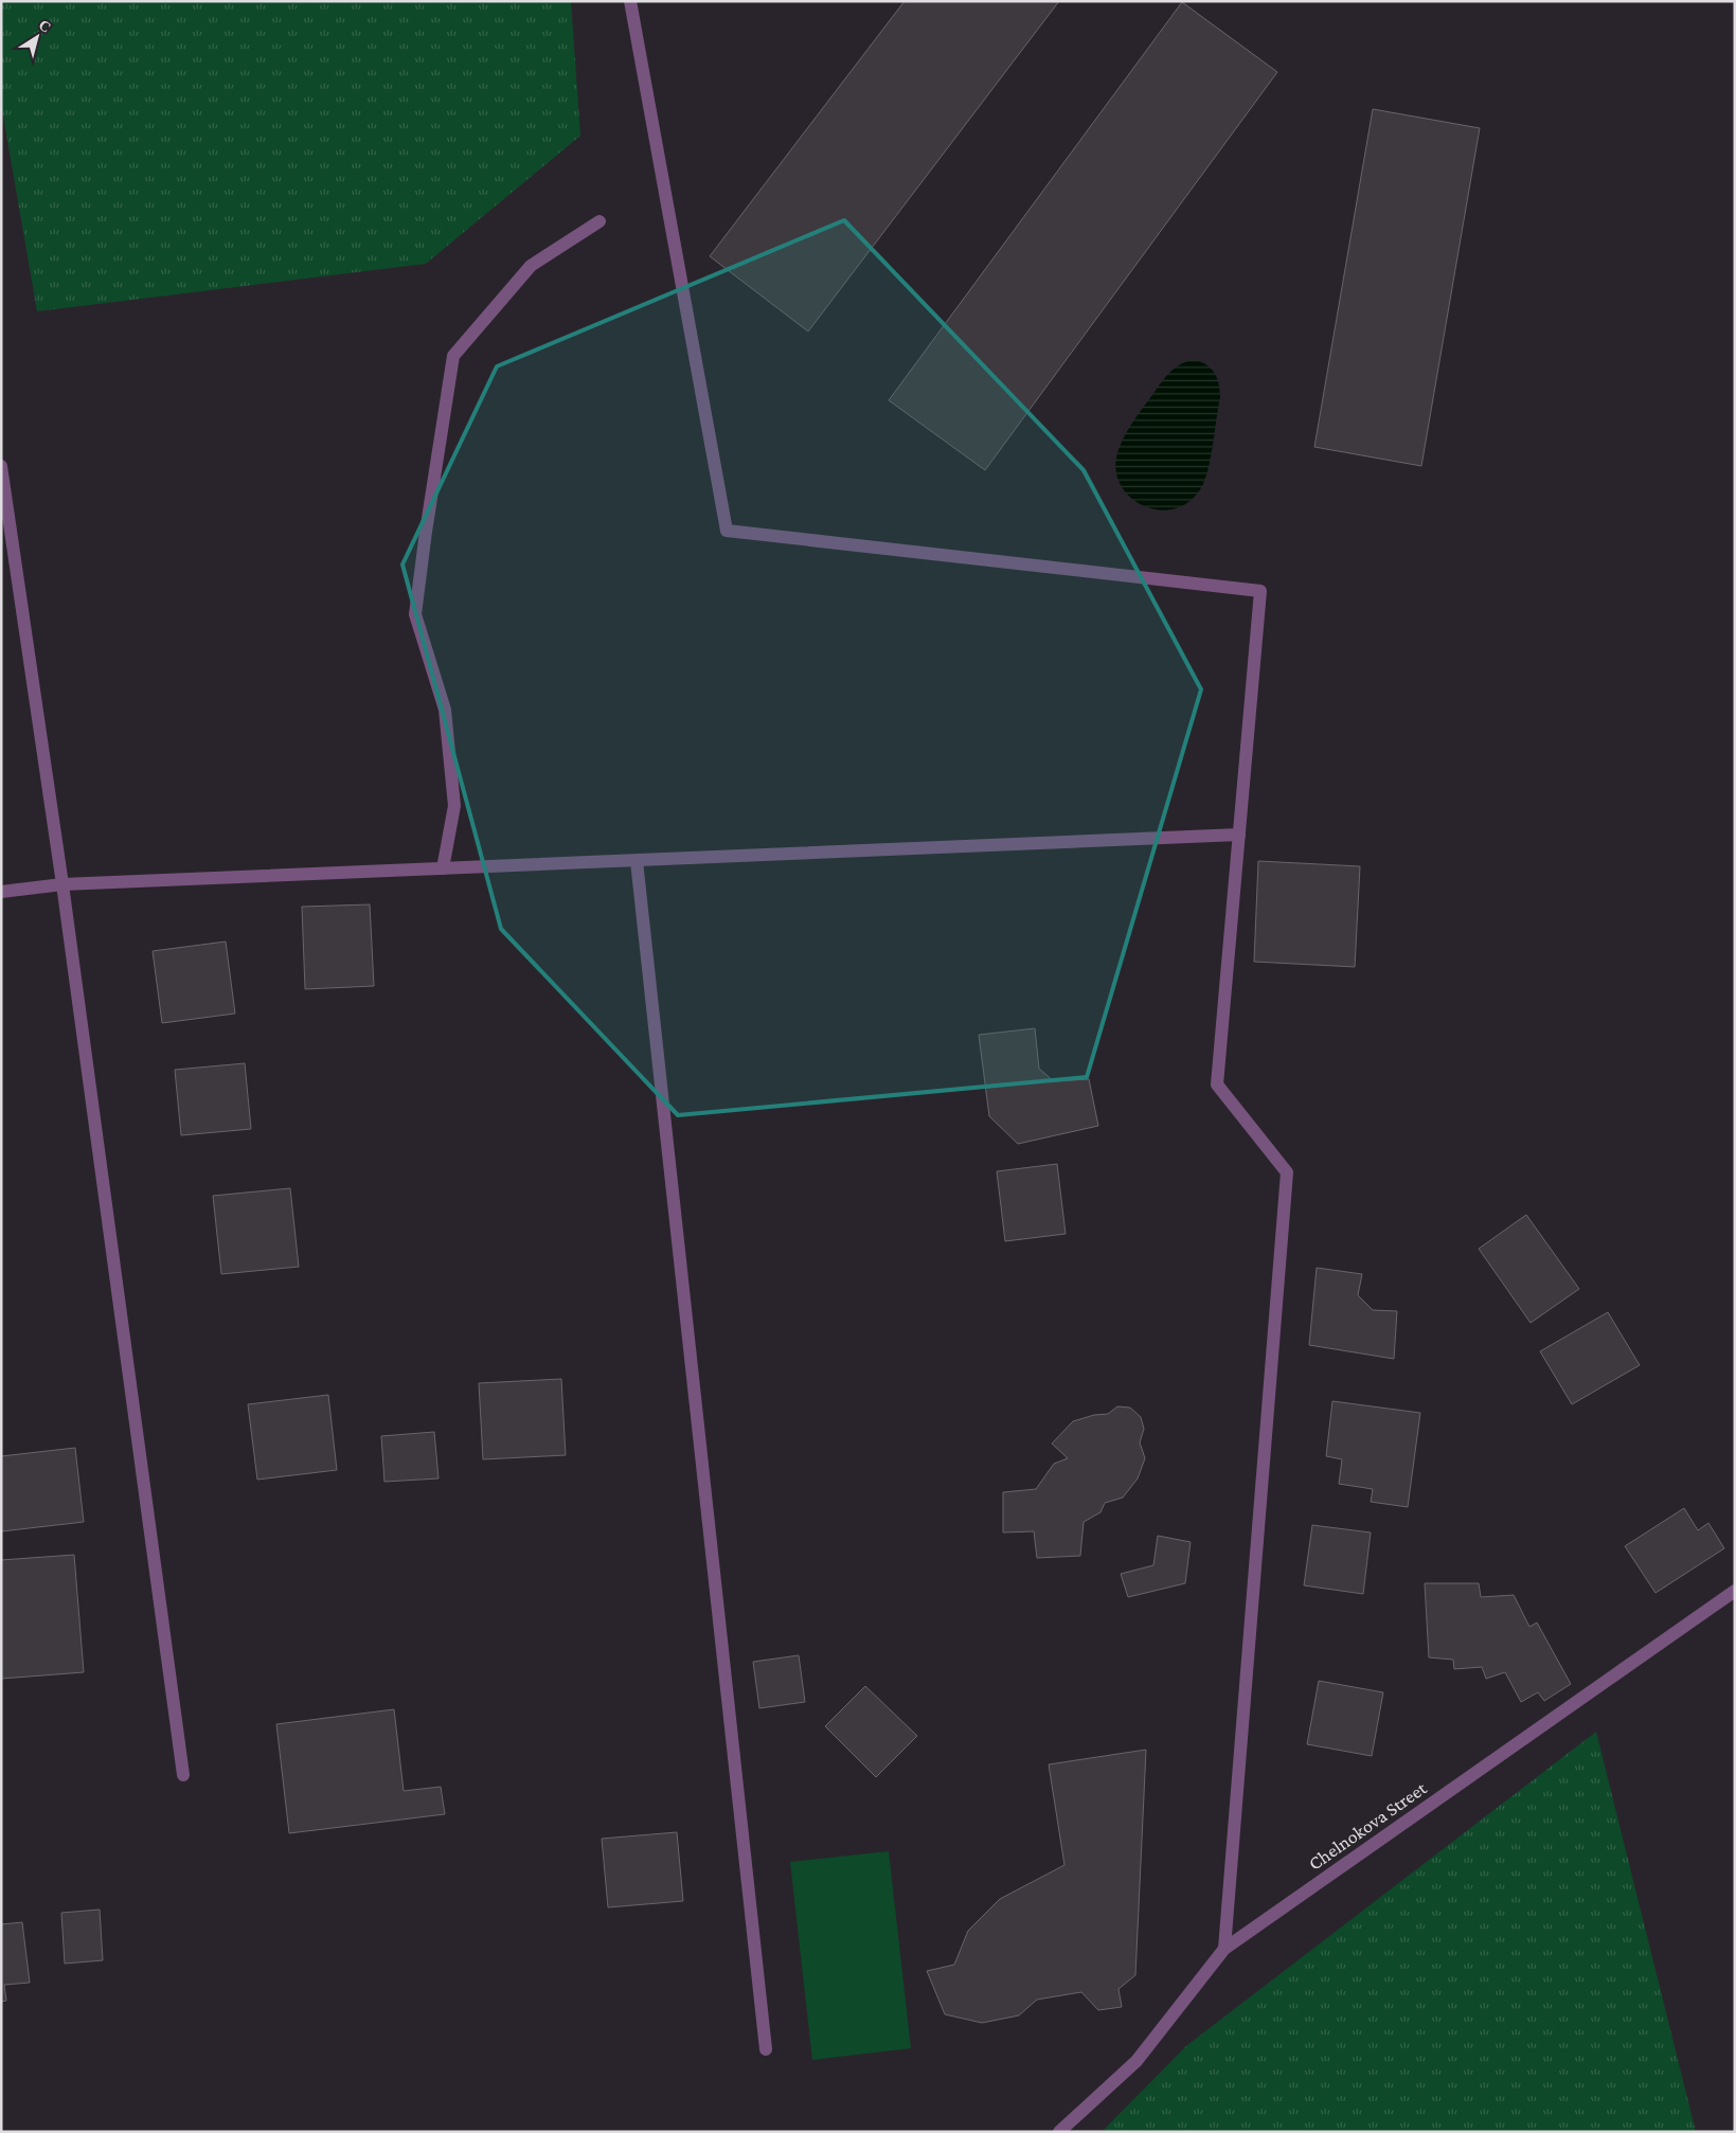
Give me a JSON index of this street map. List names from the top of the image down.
{
  "streets": {
    "street": ["Chelnokova Street"]
  },
  "north": "top right"
}
